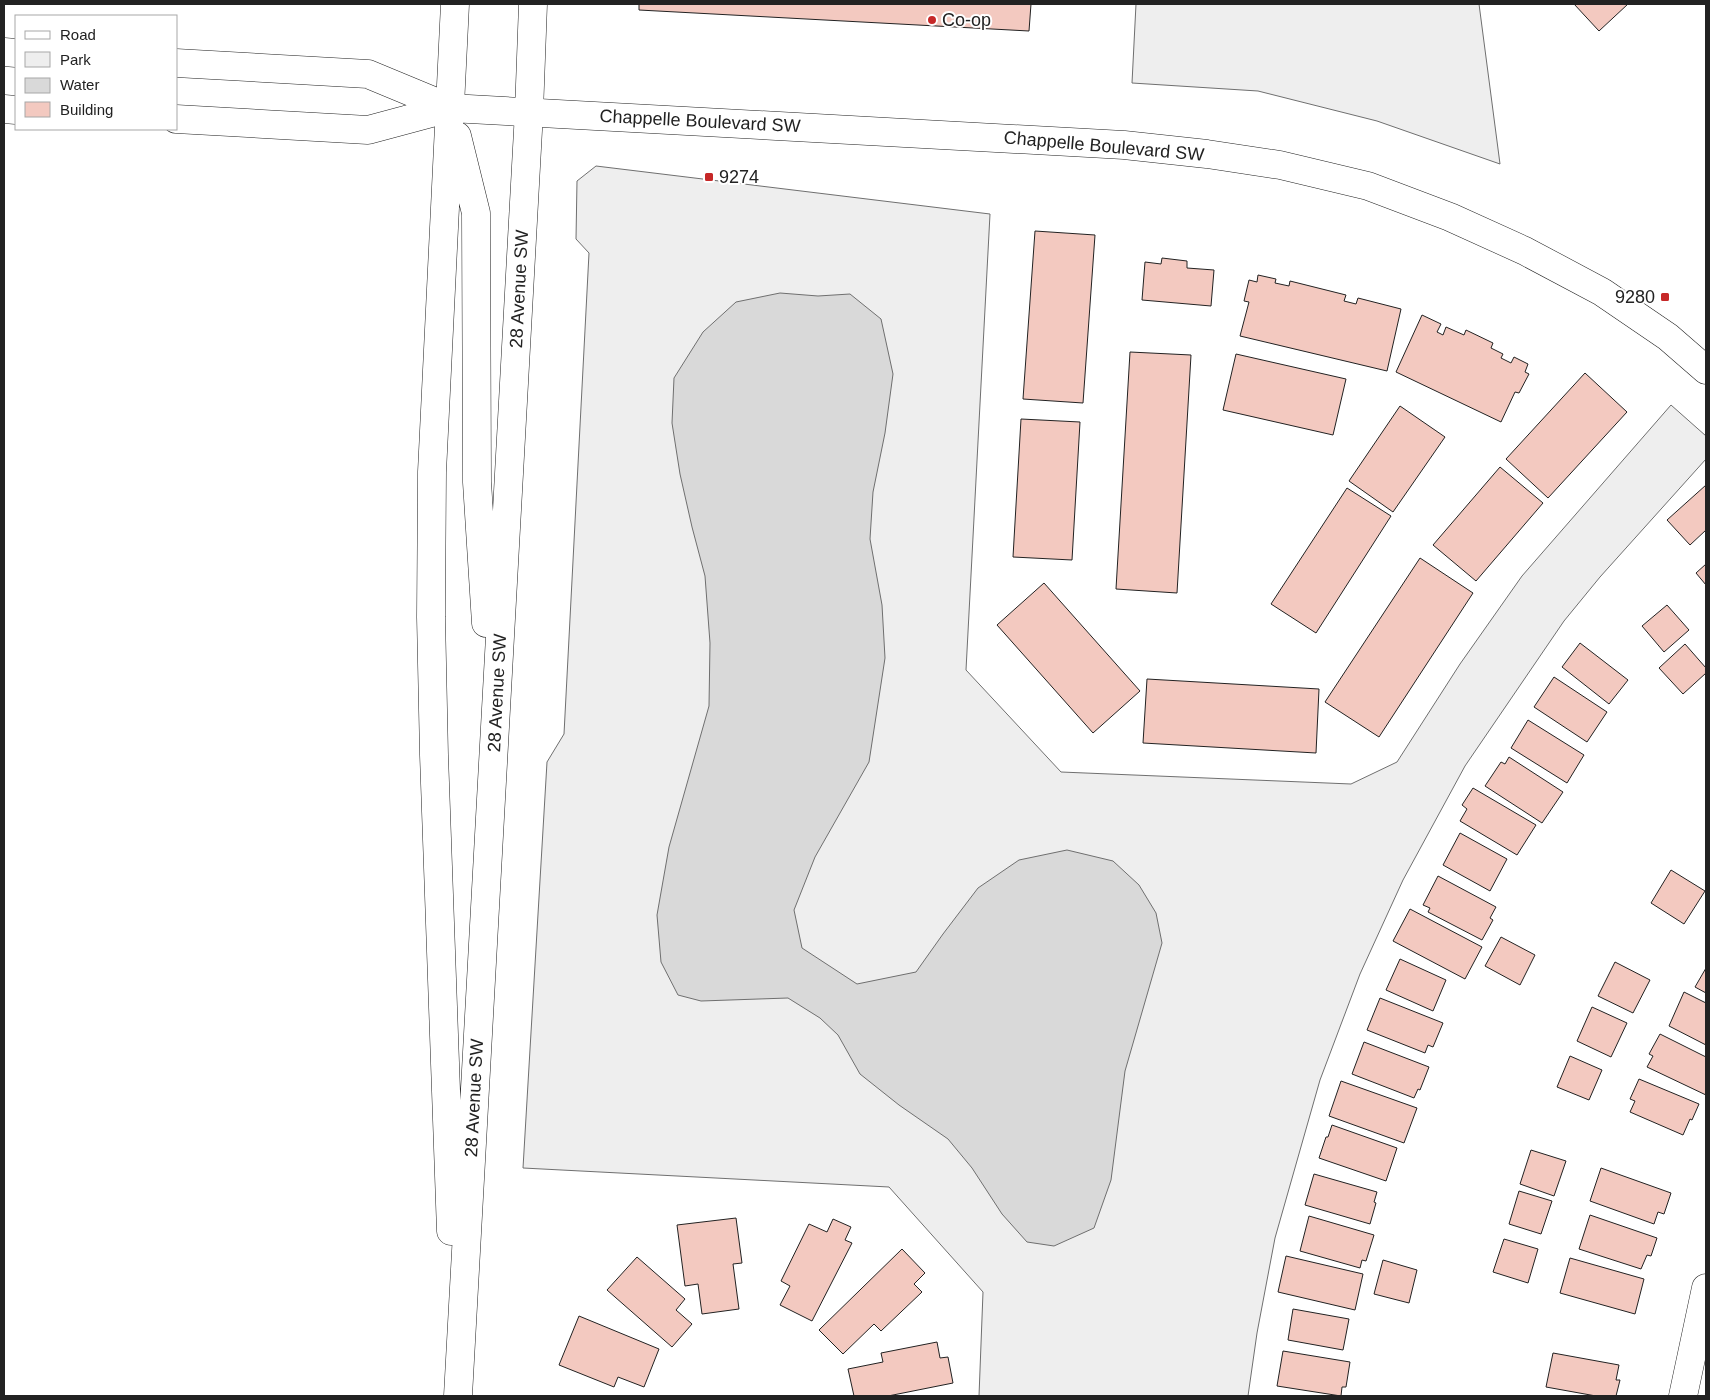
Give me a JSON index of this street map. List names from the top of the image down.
{
  "streets": {
    "main road": ["Chappelle Boulevard SW", "28 Avenue SW"]
  },
  "crossings": [
    ["Chappelle Boulevard SW", "28 Avenue SW"]
  ],
  "places": {
    "other": ["Co-op"],
    "transit": ["9274", "9280"]
  },
  "legend": [
    "Road",
    "Park",
    "Water",
    "Building"
  ]
}
